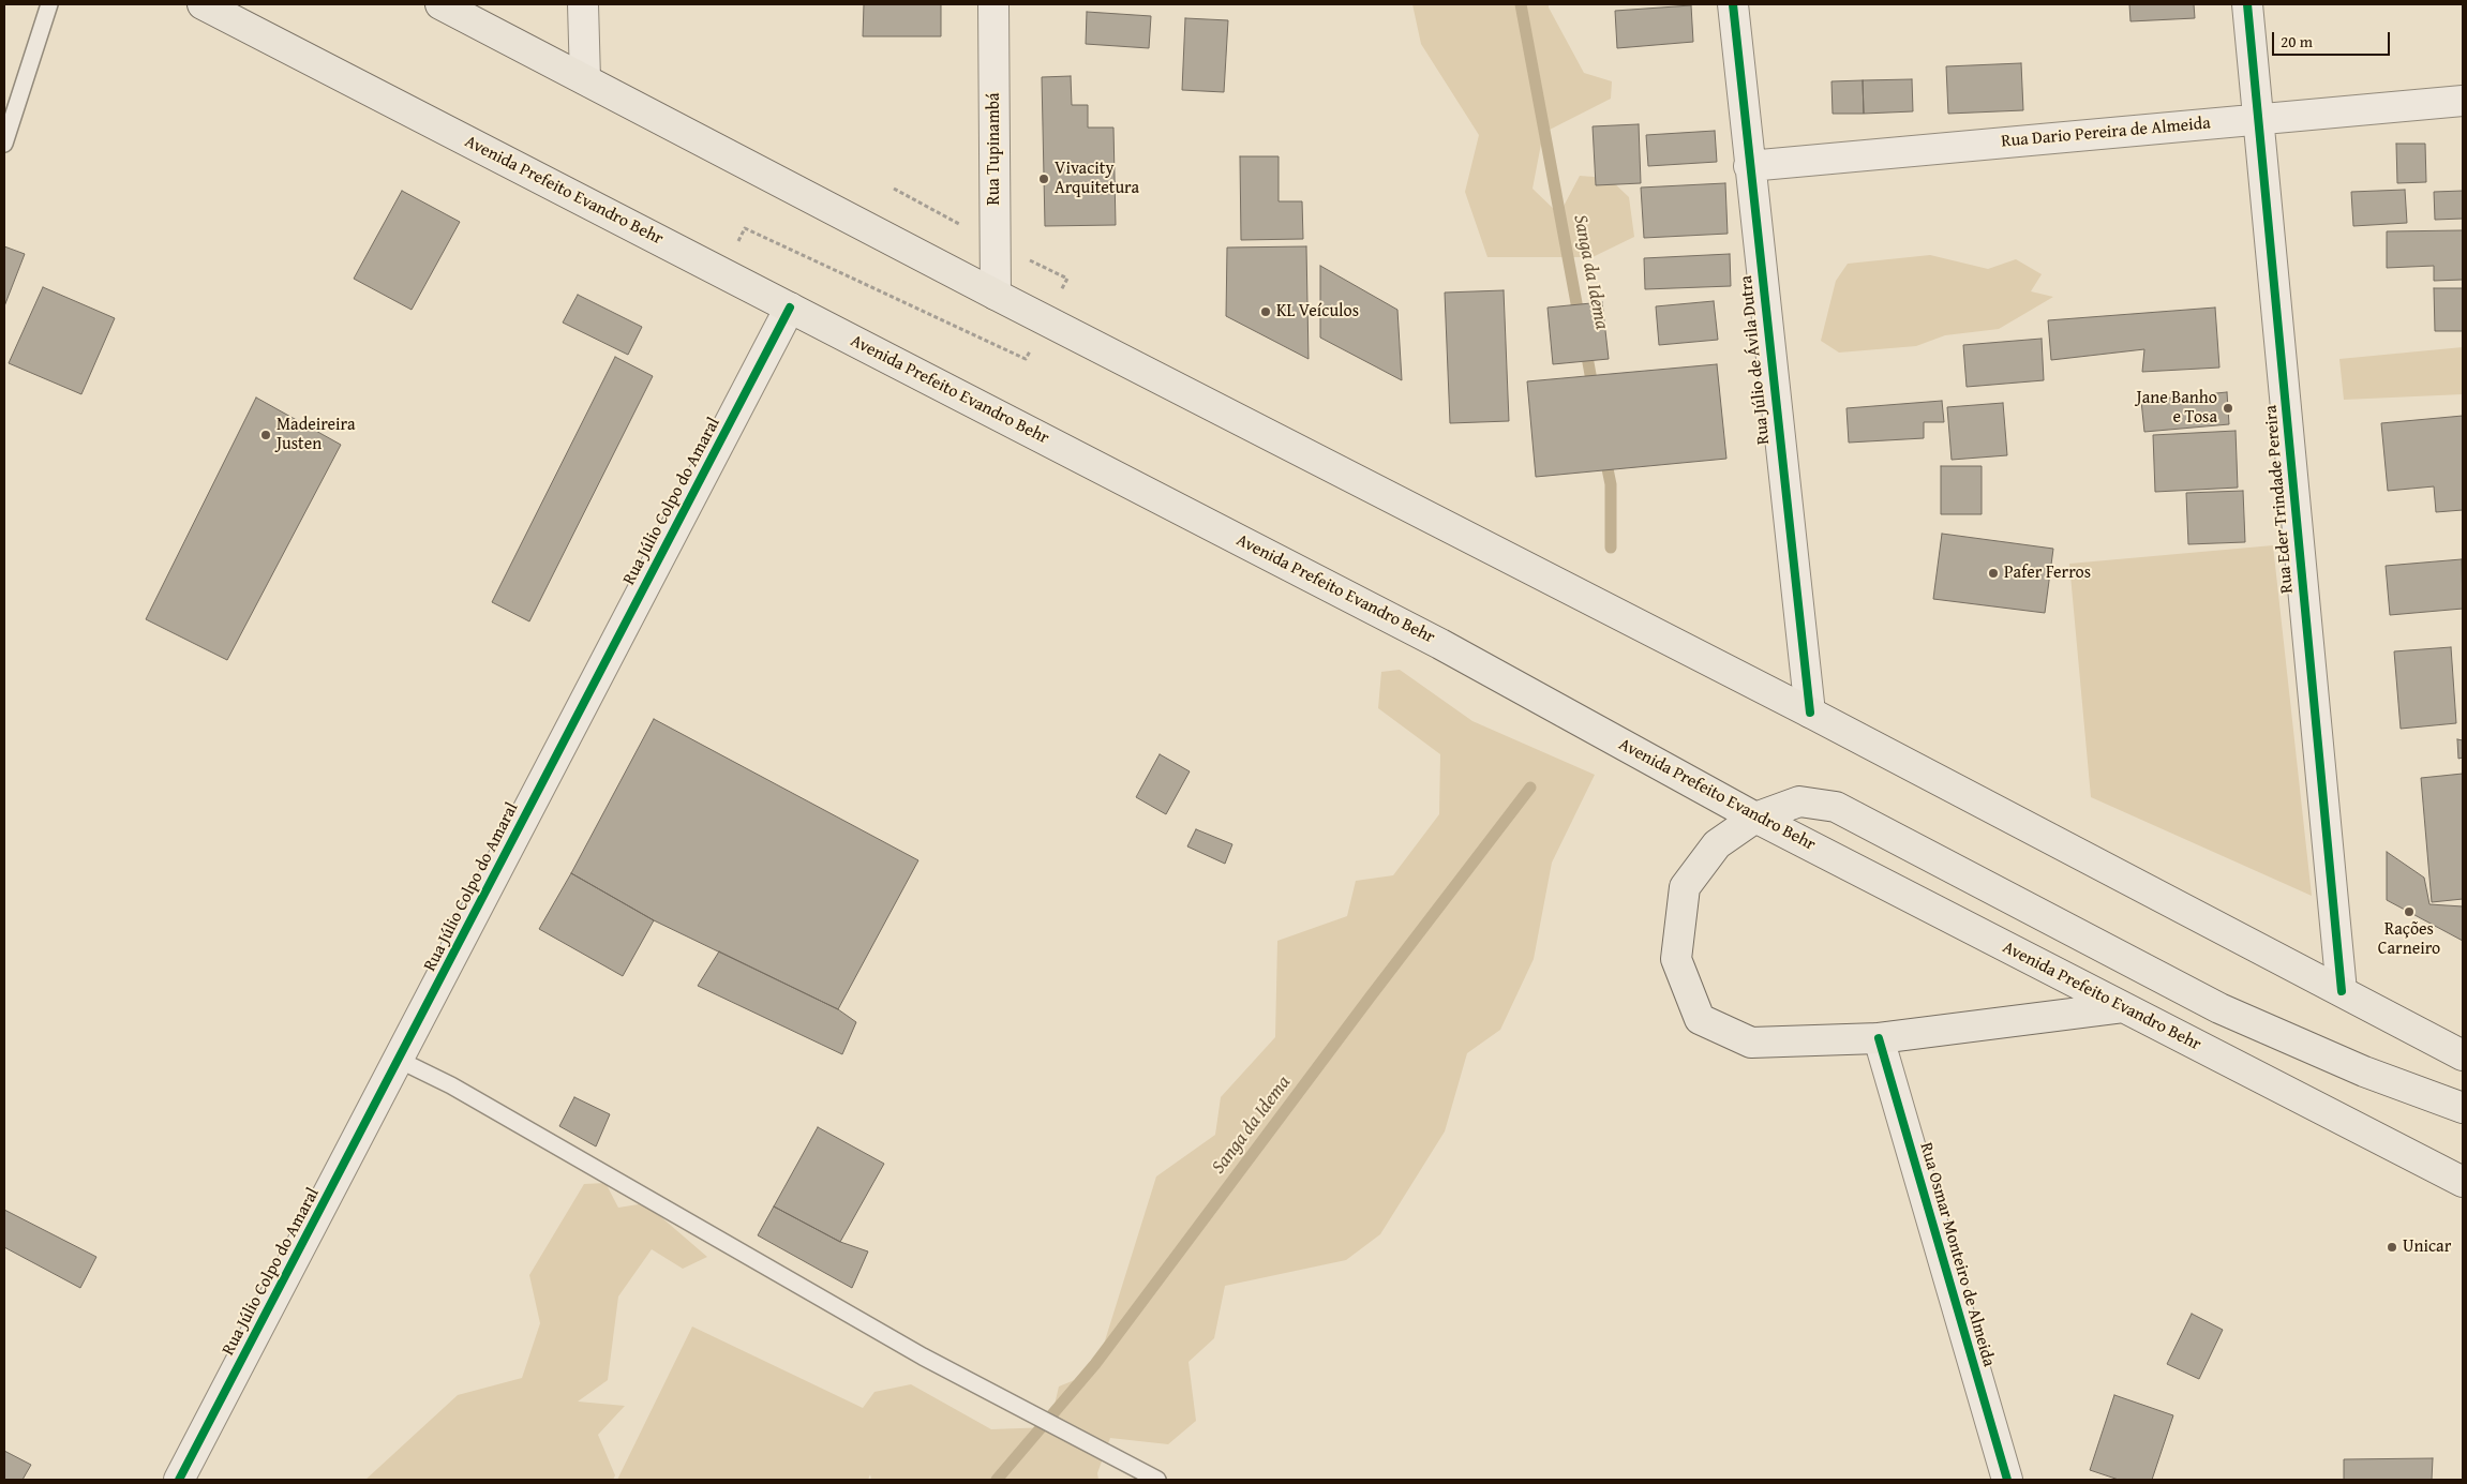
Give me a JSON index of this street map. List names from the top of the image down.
{
  "streets": {
    "highway": ["Avenida Prefeito Evandro Behr"],
    "street": [
      "Rua Dario Pereira de Almeida",
      "Rua Tupinambá",
      "Rua Júlio de Ávila Dutra",
      "Rua Eder Trindade Pereira",
      "Rua Júlio Colpo do Amaral",
      "Rua Osmar Monteiro de Almeida"
    ]
  },
  "crossings": [
    ["Rua Dario Pereira de Almeida", "Rua Júlio de Ávila Dutra"],
    ["Rua Dario Pereira de Almeida", "Rua Eder Trindade Pereira"],
    ["Avenida Prefeito Evandro Behr", "Rua Júlio Colpo do Amaral"]
  ],
  "water": ["Sanga da Idema"],
  "places": [
    "Vivacity Arquitetura",
    "KL Veículos",
    "Jane Banho e Tosa",
    "Madeireira Justen",
    "Pafer Ferros",
    "Rações Carneiro",
    "Unicar"
  ],
  "scale_bar": "20 m"
}
